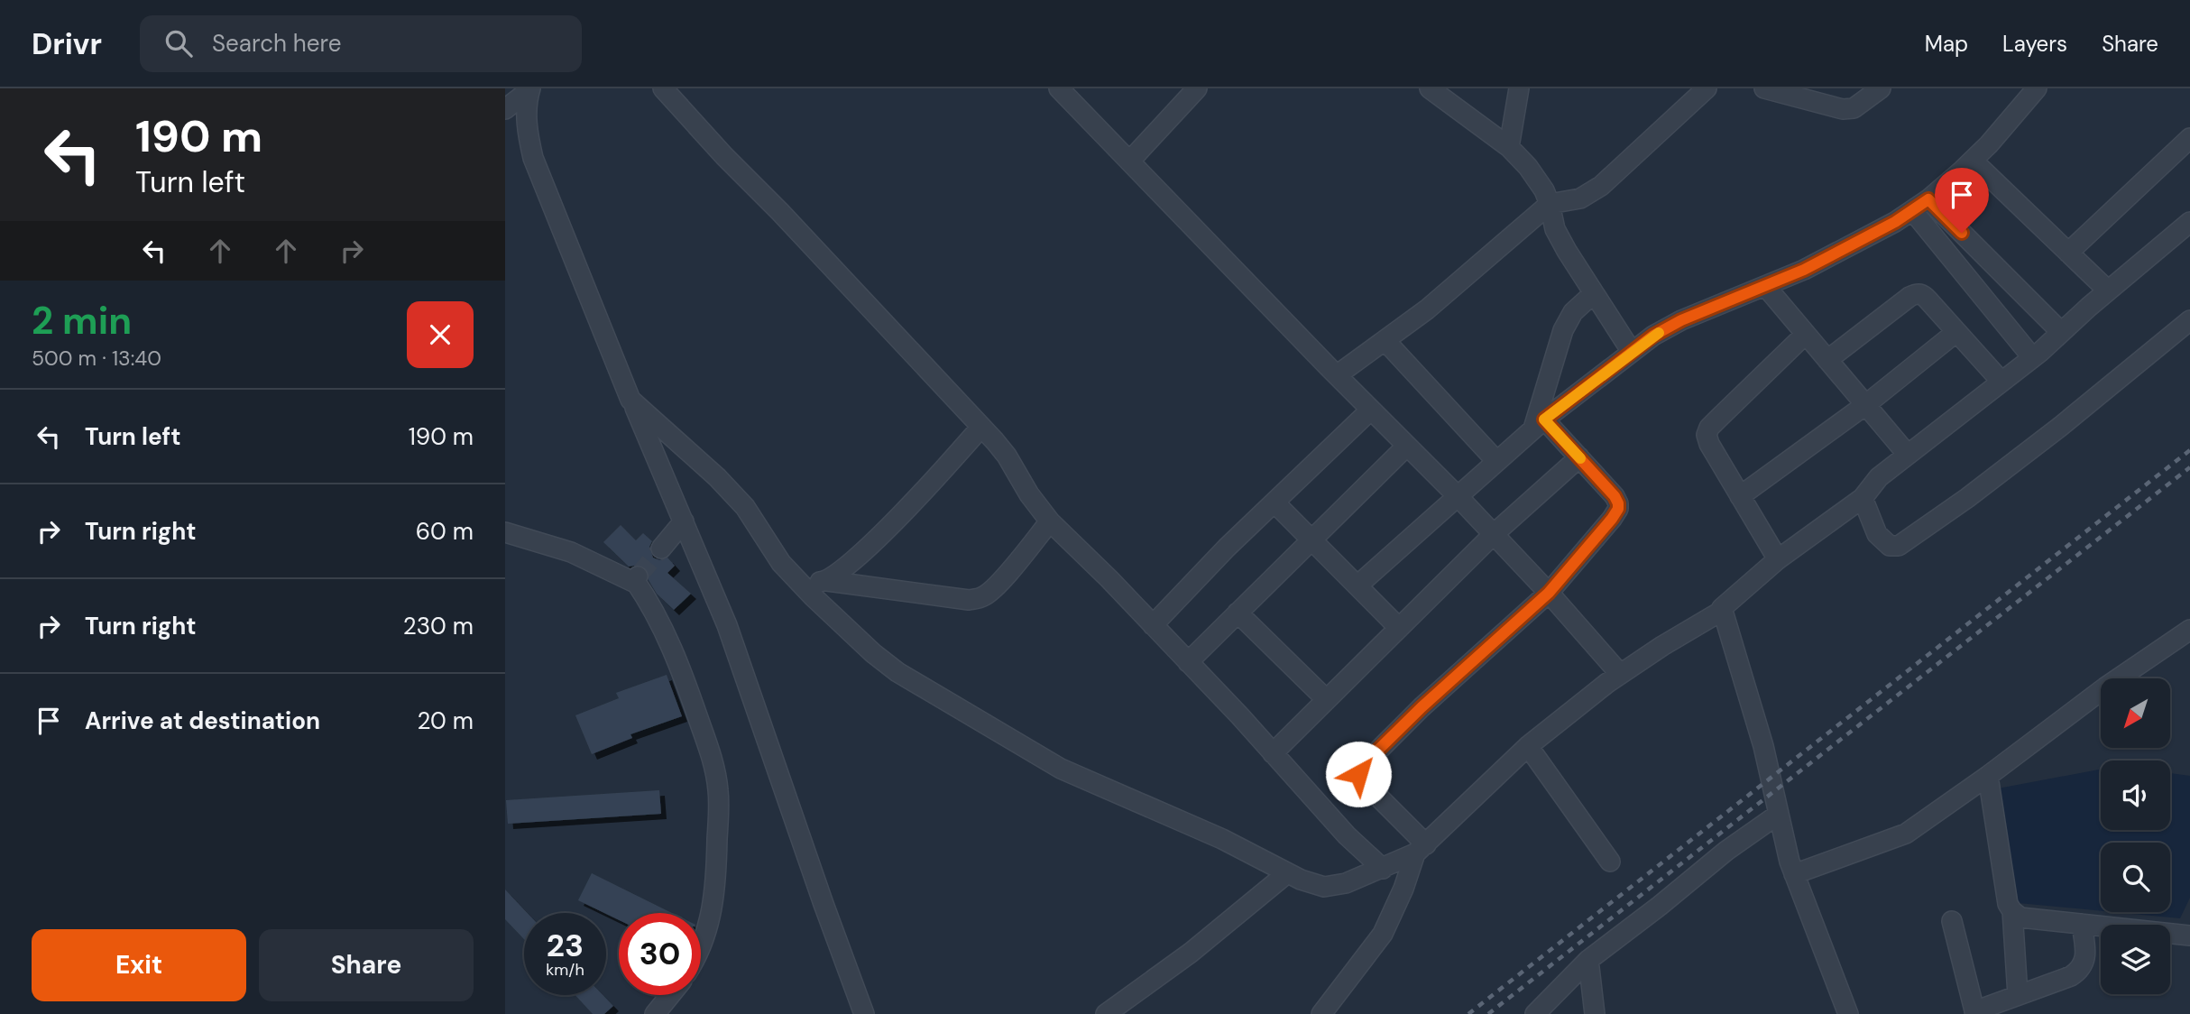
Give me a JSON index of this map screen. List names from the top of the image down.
{
  "north": "bottom left",
  "page": {
    "header": "Drivr",
    "search": "Search here",
    "nav": ["Map", "Layers", "Share"],
    "turn": ["190 m", "Turn left"],
    "heading": ["2 min", "500 m · 13:40"],
    "list": [
      {
        "name": "Turn left",
        "value": "190 m"
      },
      {
        "name": "Turn right",
        "value": "60 m"
      },
      {
        "name": "Turn right",
        "value": "230 m"
      },
      {
        "name": "Arrive at destination",
        "value": "20 m"
      }
    ],
    "speed": "23 km/h",
    "limit": "30",
    "buttons": ["Exit", "Share"]
  }
}
